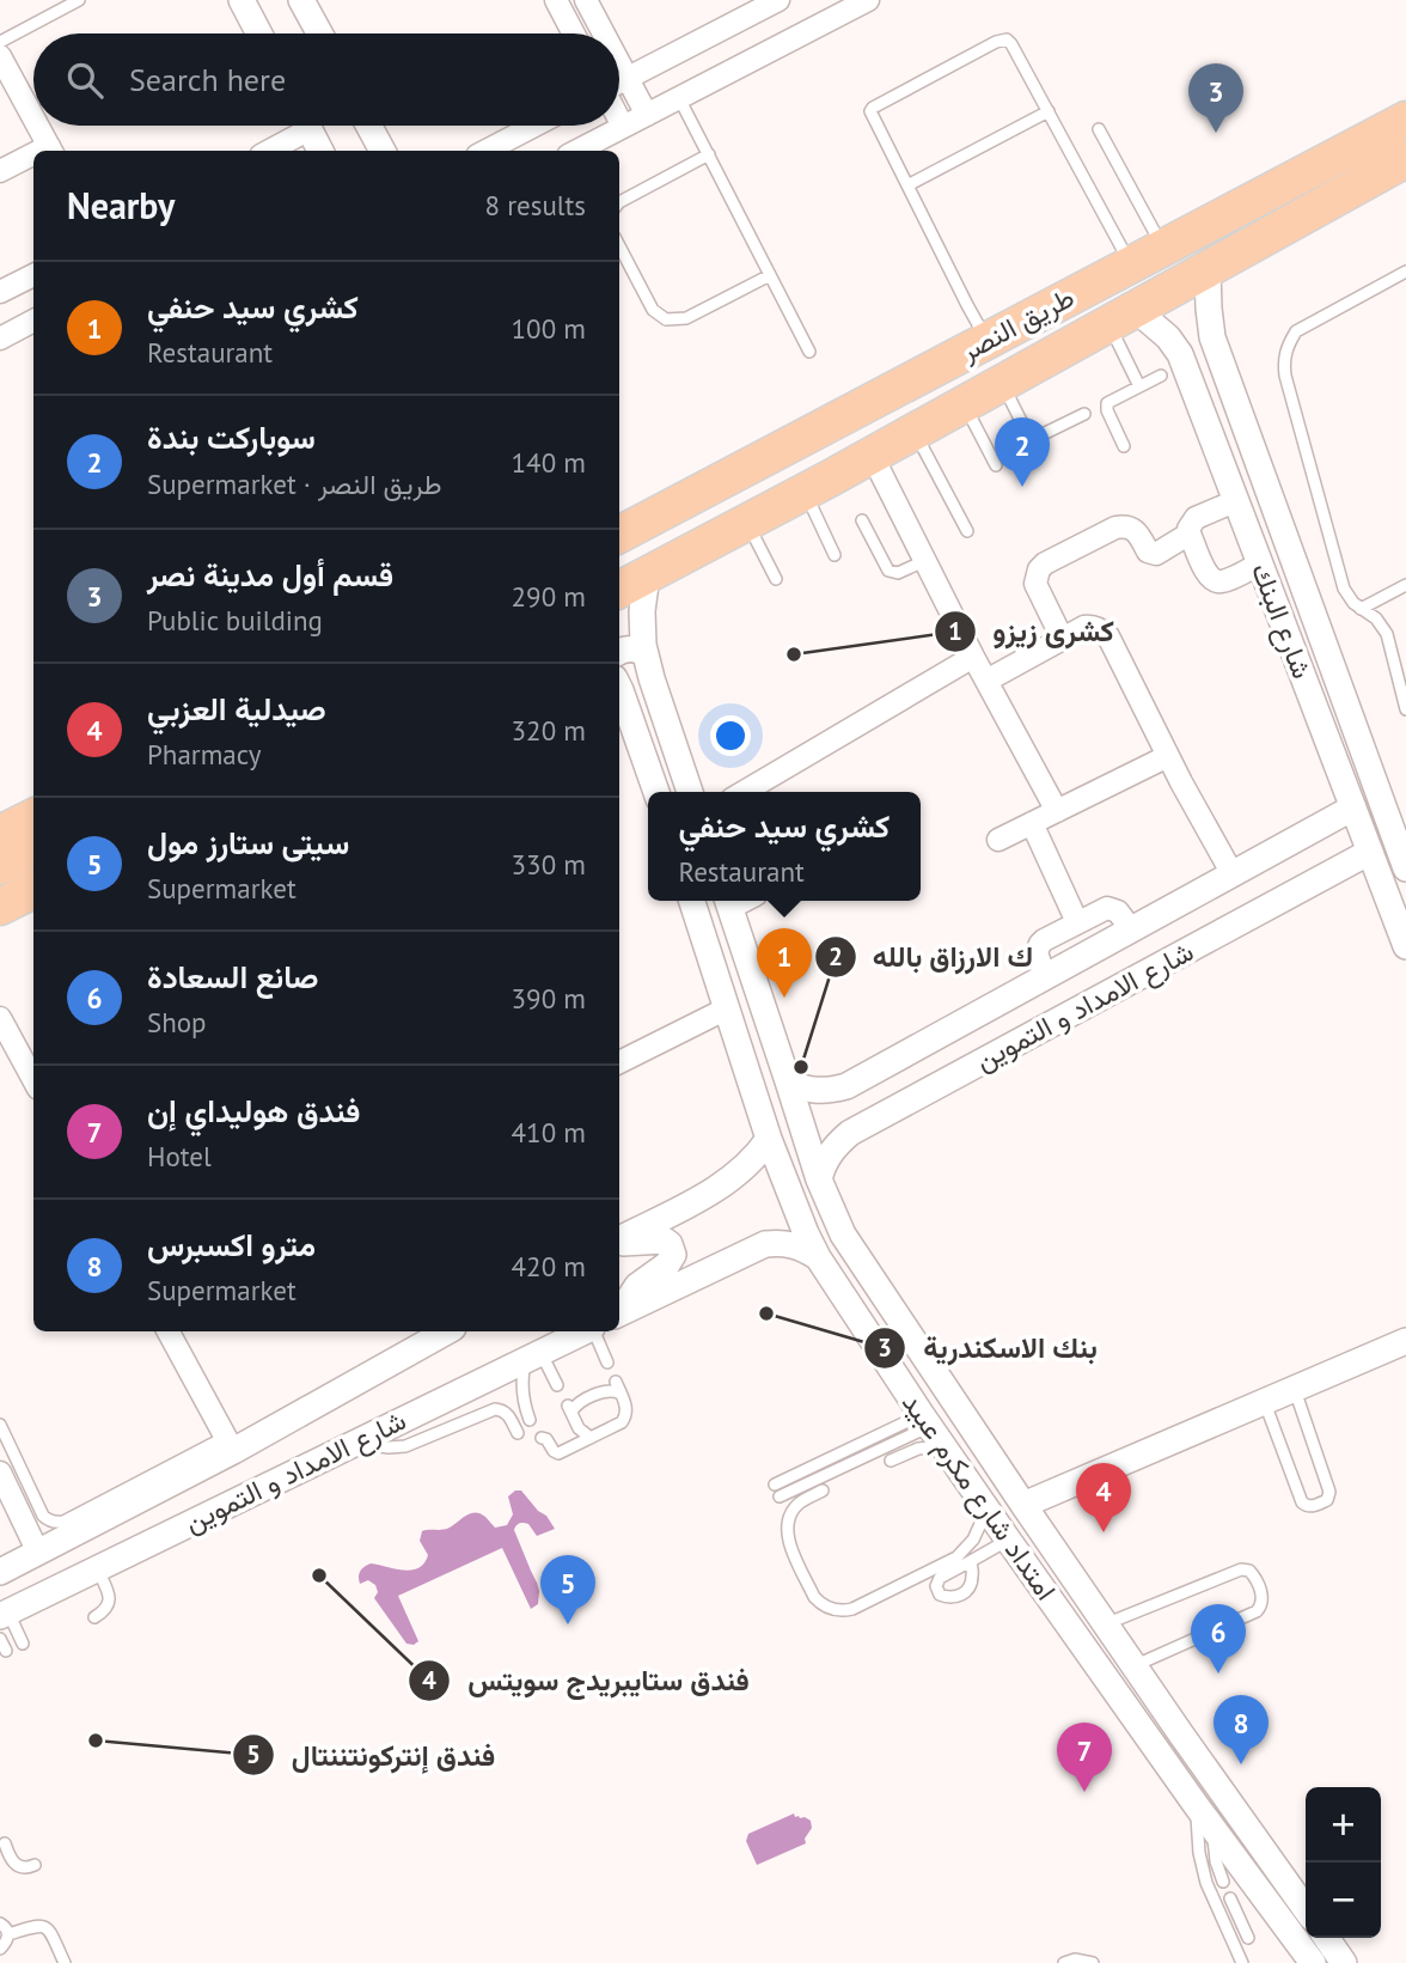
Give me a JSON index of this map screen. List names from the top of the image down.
{
  "streets": {
    "highway": ["طريق النصر"],
    "street": ["شارع البنك", "شارع الامداد و التموين", "امتداد شارع مكرم عبيد"]
  },
  "crossings": [
    ["طريق النصر", "شارع البنك"],
    ["شارع البنك", "شارع الامداد و التموين"],
    ["شارع الامداد و التموين", "امتداد شارع مكرم عبيد"]
  ],
  "places": [
    "كشرى زيزو",
    "ك الارزاق بالله",
    "بنك الاسكندرية",
    "فندق ستايبريدج سويتس",
    "فندق إنتركونتننتال"
  ],
  "page": {
    "search": "Search here",
    "pins": [
      "3",
      "2",
      "1",
      "4",
      "5",
      "6",
      "8",
      "7"
    ],
    "heading": ["Nearby", "8 results"],
    "list": [
      {
        "mark": "1",
        "name": "كشري سيد حنفي",
        "note": "Restaurant",
        "value": "100 m"
      },
      {
        "mark": "2",
        "name": "سوباركت بندة",
        "note": "Supermarket · طريق النصر",
        "value": "140 m"
      },
      {
        "mark": "3",
        "name": "قسم أول مدينة نصر",
        "note": "Public building",
        "value": "290 m"
      },
      {
        "mark": "4",
        "name": "صيدلية العزبي",
        "note": "Pharmacy",
        "value": "320 m"
      },
      {
        "mark": "5",
        "name": "سيتى ستارز مول",
        "note": "Supermarket",
        "value": "330 m"
      },
      {
        "mark": "6",
        "name": "صانع السعادة",
        "note": "Shop",
        "value": "390 m"
      },
      {
        "mark": "7",
        "name": "فندق هوليداي إن",
        "note": "Hotel",
        "value": "410 m"
      },
      {
        "mark": "8",
        "name": "مترو اكسبرس",
        "note": "Supermarket",
        "value": "420 m"
      }
    ],
    "popup": ["كشري سيد حنفي", "Restaurant"],
    "map_buttons": ["+", "−"]
  }
}
